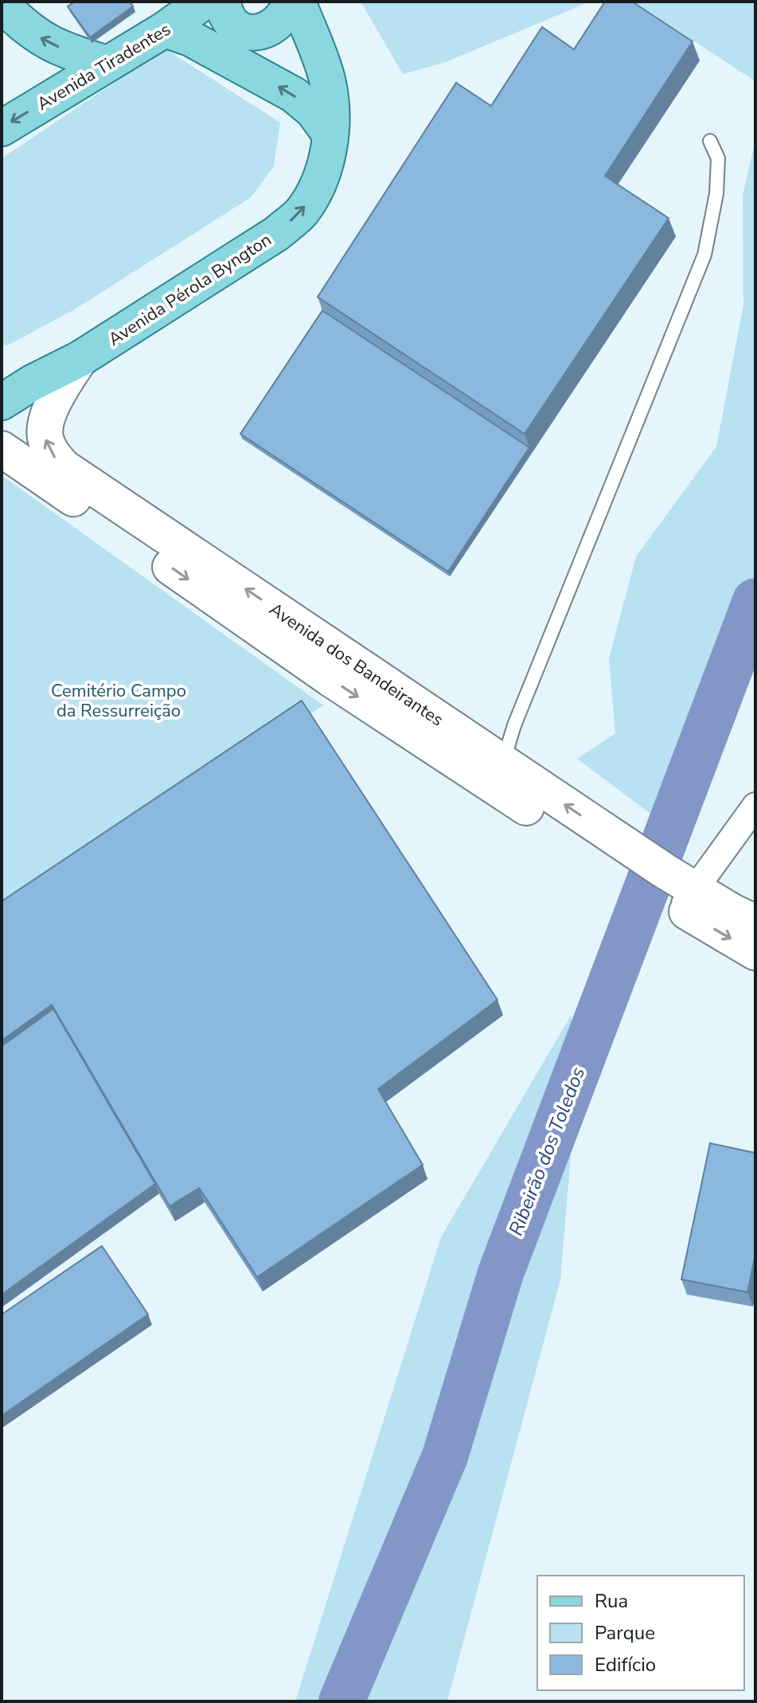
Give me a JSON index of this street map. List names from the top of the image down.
{
  "streets": {
    "main road": ["Avenida Tiradentes", "Avenida Pérola Byngton", "Avenida dos Bandeirantes"]
  },
  "crossings": [
    ["Avenida Pérola Byngton", "Avenida dos Bandeirantes"]
  ],
  "one_way": ["Avenida Tiradentes", "Avenida Pérola Byngton"],
  "water": ["Ribeirão dos Toledos"],
  "parks": ["Cemitério Campo da Ressurreição"],
  "legend": ["Rua", "Parque", "Edifício"]
}
